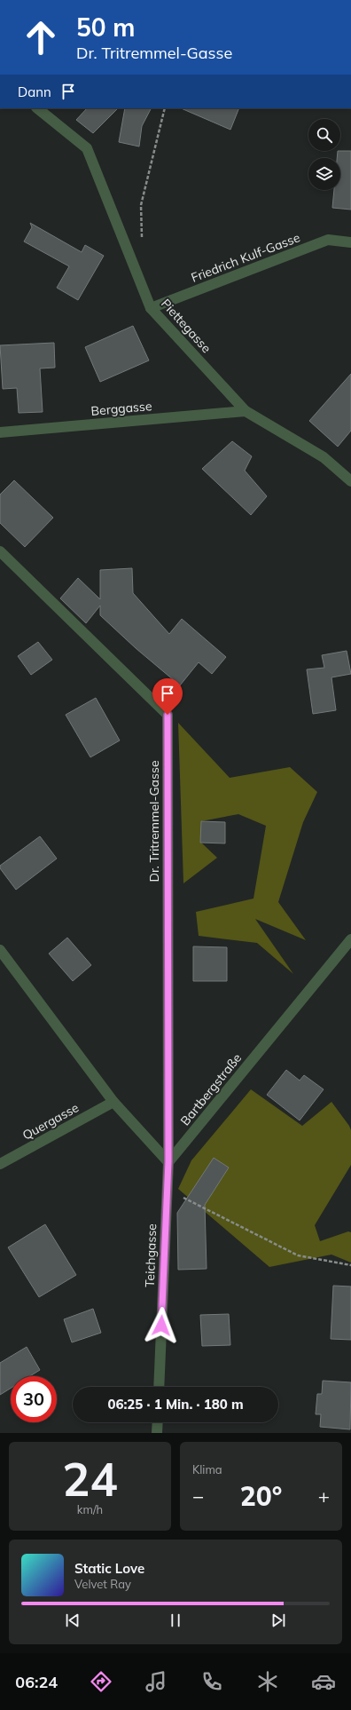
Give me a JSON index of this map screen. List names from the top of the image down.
{
  "streets": {
    "street": [
      "Friedrich Kulf-Gasse",
      "Piettegasse",
      "Berggasse",
      "Dr. Tritremmel-Gasse",
      "Bartbergstraße",
      "Quergasse",
      "Teichgasse"
    ]
  },
  "crossings": [
    ["Friedrich Kulf-Gasse", "Piettegasse"],
    ["Piettegasse", "Berggasse"],
    ["Dr. Tritremmel-Gasse", "Bartbergstraße"],
    ["Dr. Tritremmel-Gasse", "Teichgasse"],
    ["Bartbergstraße", "Teichgasse"]
  ],
  "page": {
    "turn": ["50 m", "Dr. Tritremmel-Gasse"],
    "then": "Dann",
    "limit": "30",
    "trip": "06:25 · 1 Min. · 180 m",
    "tile": [
      ["24", "km/h"],
      "Klima"
    ],
    "heat": ["−", "20°", "+"],
    "song": ["Static Love", "Velvet Ray"],
    "tabs": "06:24"
  }
}
